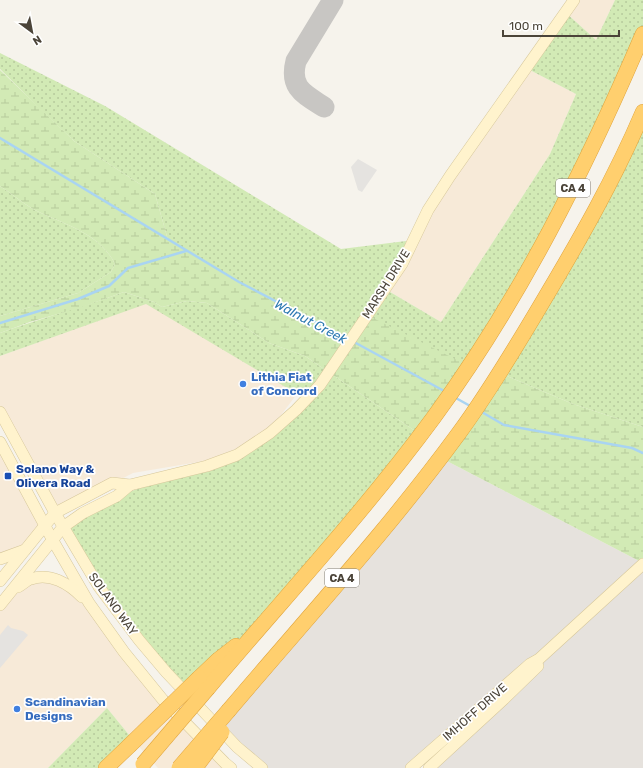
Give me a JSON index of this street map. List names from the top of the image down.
{
  "streets": {
    "highway": ["CA 4"],
    "street": ["MARSH DRIVE", "SOLANO WAY", "IMHOFF DRIVE"]
  },
  "crossings": [
    ["MARSH DRIVE", "SOLANO WAY"]
  ],
  "water": ["Walnut Creek"],
  "places": {
    "other": ["Lithia Fiat of Concord", "Scandinavian Designs"],
    "transit": ["Solano Way & Olivera Road"]
  },
  "scale_bar": "100 m",
  "north": "bottom right"
}
